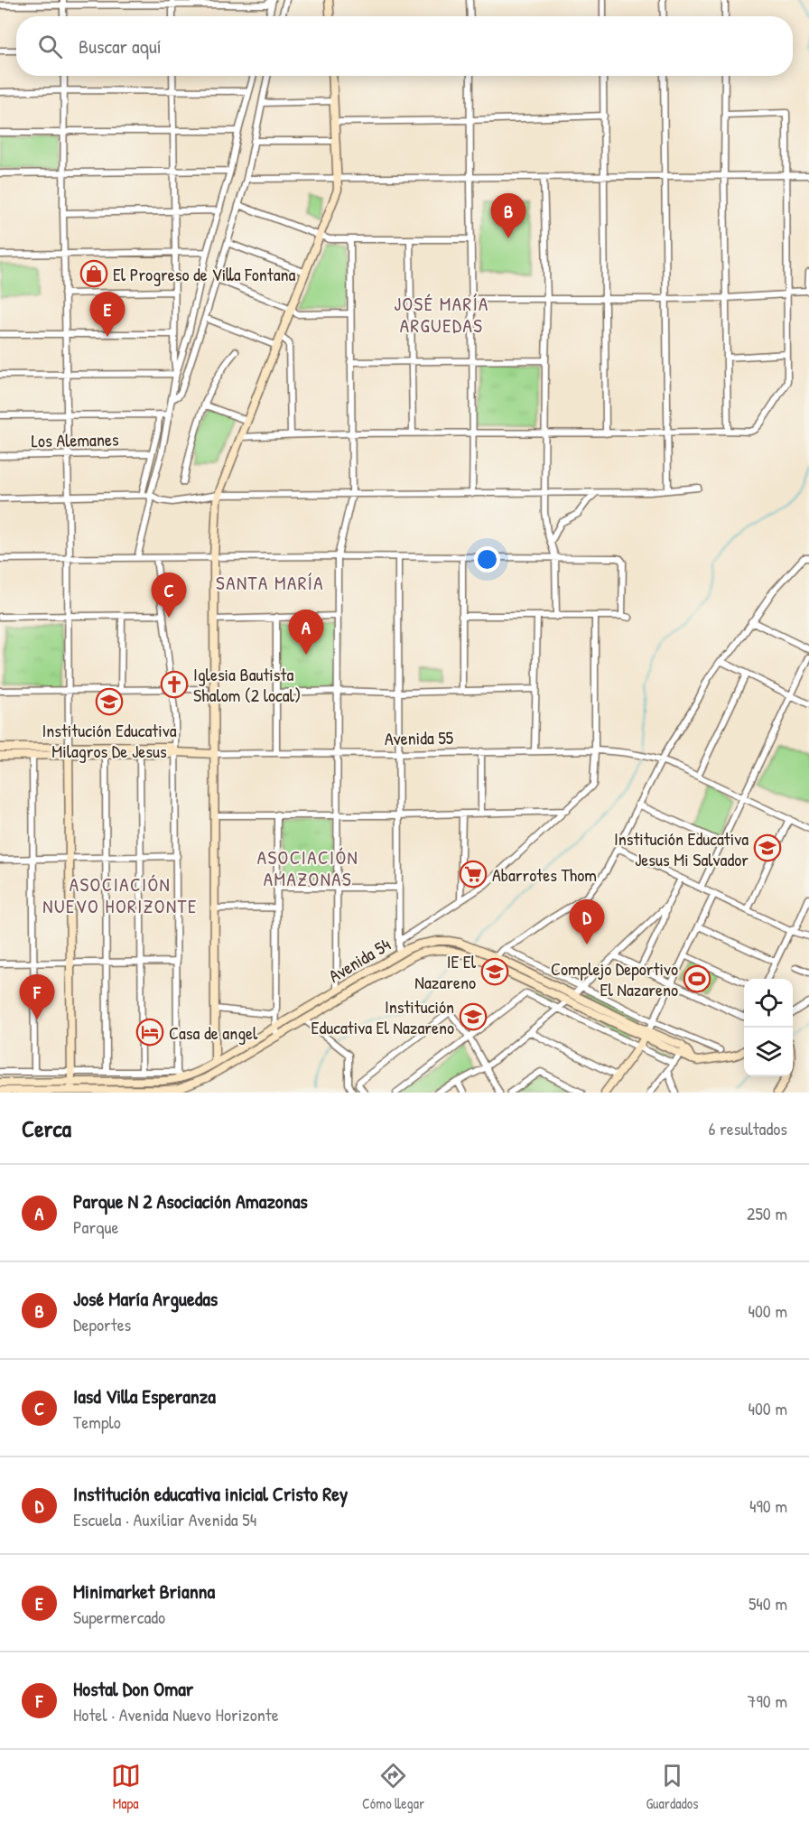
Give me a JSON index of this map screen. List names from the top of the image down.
{
  "streets": {
    "street": ["Los Alemanes", "Avenida 55", "Avenida 54"]
  },
  "districts": [
    "JOSÉ MARÍA ARGUEDAS",
    "SANTA MARÍA",
    "ASOCIACIÓN AMAZONAS",
    "ASOCIACIÓN NUEVO HORIZONTE"
  ],
  "places": {
    "shop": ["El Progreso de Villa Fontana"],
    "church": ["Iglesia Bautista Shalom (2 local)"],
    "school or university": [
      "Institución Educativa Milagros De Jesus",
      "Institución Educativa Jesus Mi Salvador",
      "IE El Nazareno",
      "Institución Educativa El Nazareno"
    ],
    "supermarket": ["Abarrotes Thom"],
    "sports": ["Complejo Deportivo El Nazareno"],
    "hotel": ["Casa de angel"]
  },
  "page": {
    "search": "Buscar aquí",
    "pins": [
      "B",
      "E",
      "C",
      "A",
      "D",
      "F"
    ],
    "heading": ["Cerca", "6 resultados"],
    "list": [
      {
        "mark": "A",
        "name": "Parque N 2 Asociación Amazonas",
        "note": "Parque",
        "value": "250 m"
      },
      {
        "mark": "B",
        "name": "José María Arguedas",
        "note": "Deportes",
        "value": "400 m"
      },
      {
        "mark": "C",
        "name": "Iasd Villa Esperanza",
        "note": "Templo",
        "value": "400 m"
      },
      {
        "mark": "D",
        "name": "Institución educativa inicial Cristo Rey",
        "note": "Escuela · Auxiliar Avenida 54",
        "value": "490 m"
      },
      {
        "mark": "E",
        "name": "Minimarket Brianna",
        "note": "Supermercado",
        "value": "540 m"
      },
      {
        "mark": "F",
        "name": "Hostal Don Omar",
        "note": "Hotel · Avenida Nuevo Horizonte",
        "value": "790 m"
      }
    ],
    "nav": ["Mapa", "Cómo llegar", "Guardados"]
  }
}
